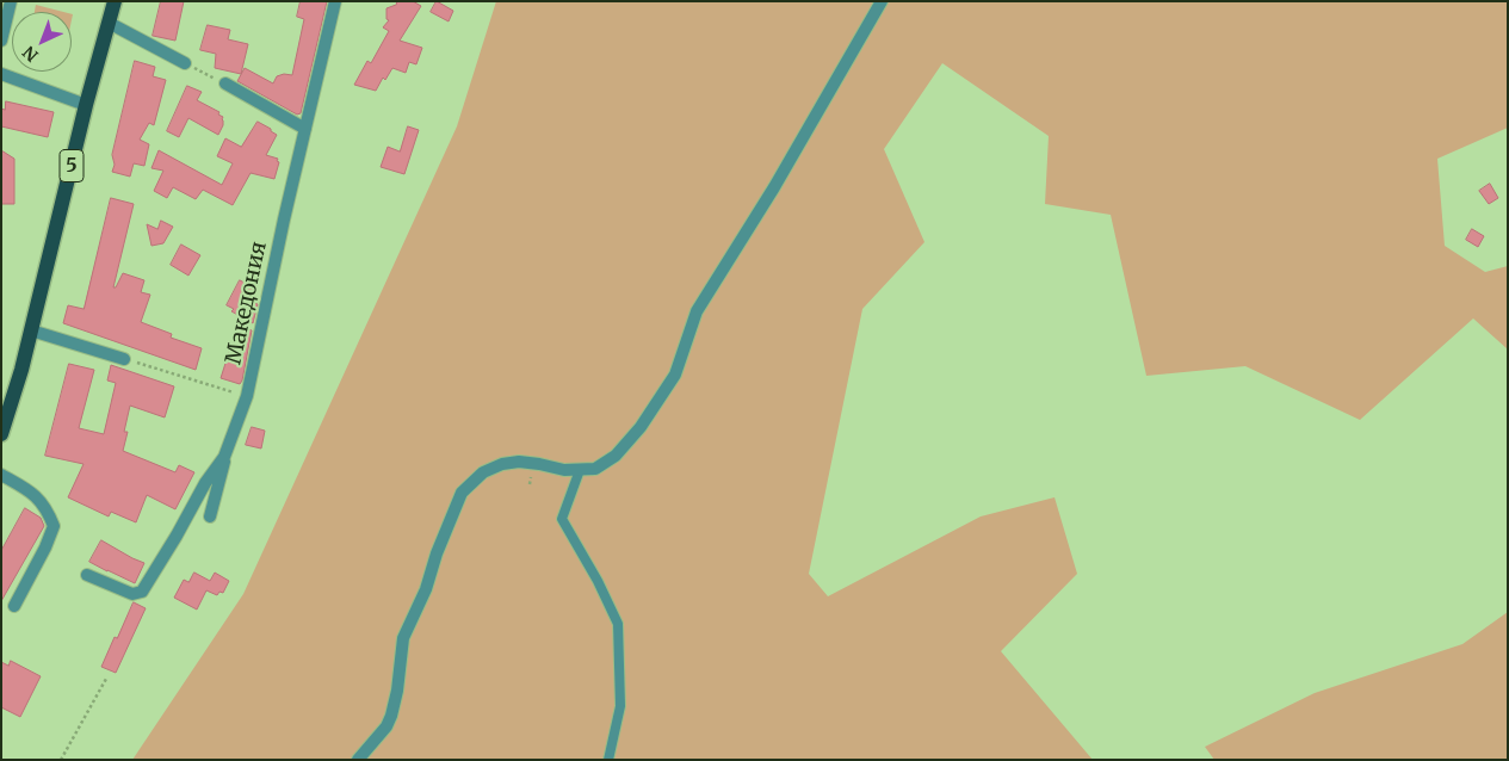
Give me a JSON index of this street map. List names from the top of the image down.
{
  "streets": {
    "main road": ["5"],
    "street": ["Македония"]
  },
  "north": "bottom left"
}
